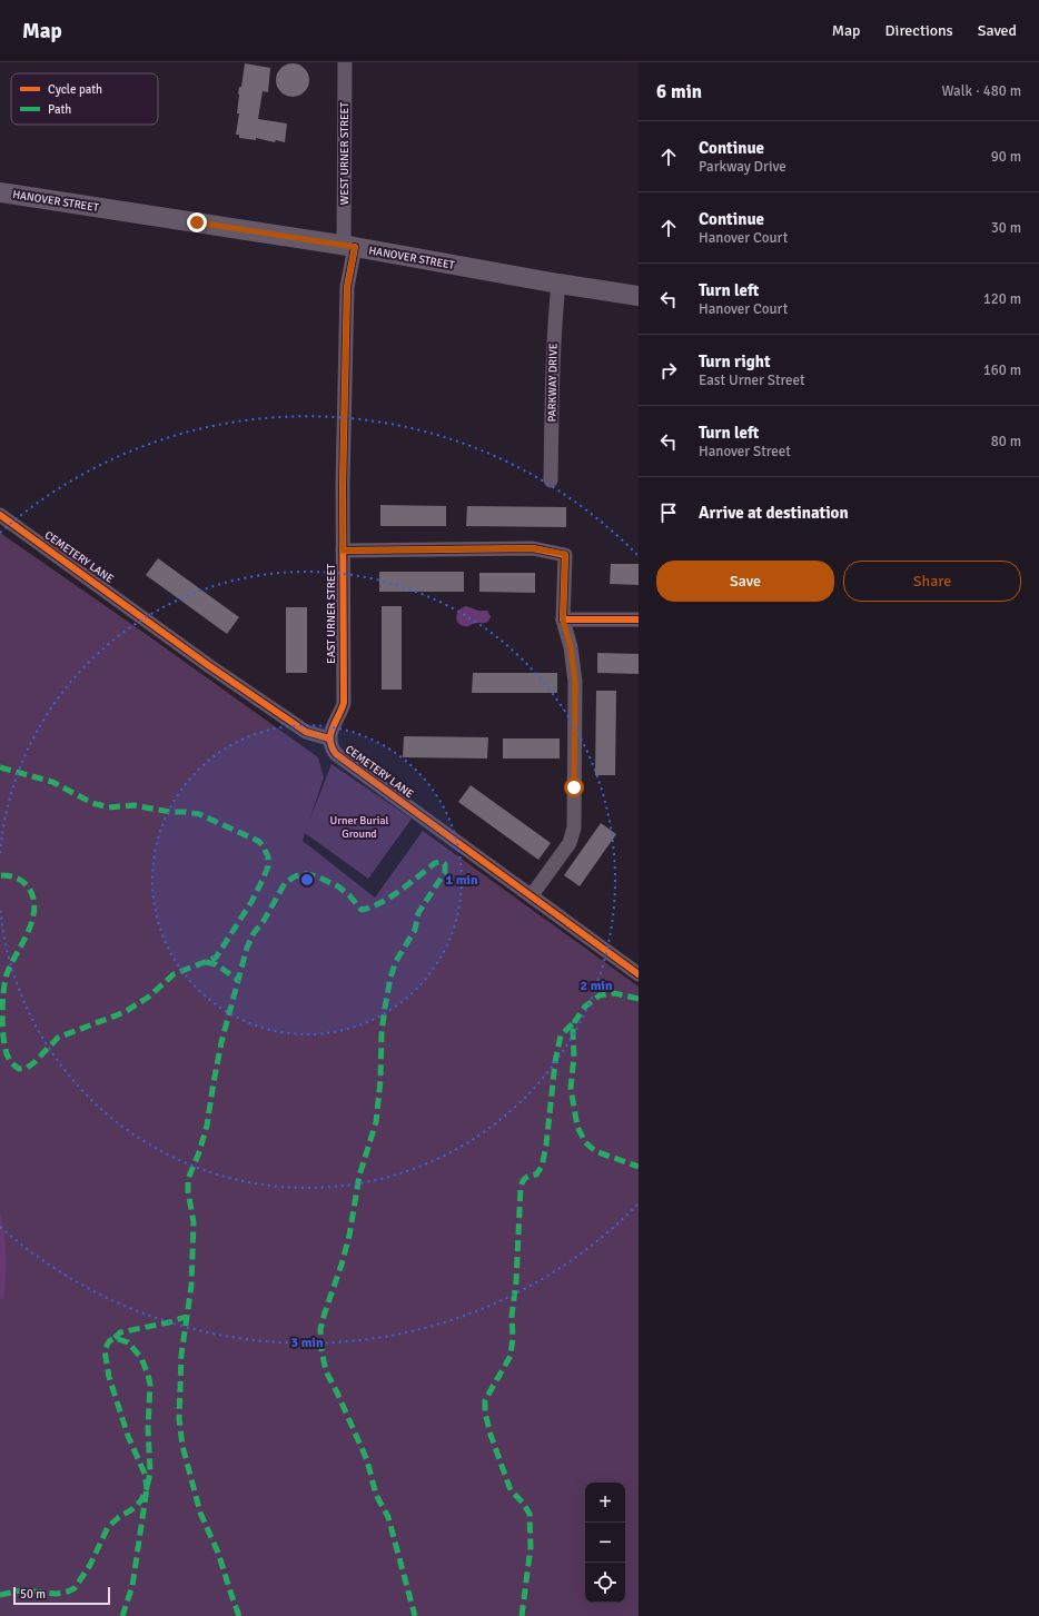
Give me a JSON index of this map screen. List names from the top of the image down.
{
  "streets": {
    "main road": ["HANOVER STREET"],
    "street": [
      "WEST URNER STREET",
      "PARKWAY DRIVE",
      "CEMETERY LANE",
      "EAST URNER STREET"
    ]
  },
  "crossings": [
    ["WEST URNER STREET", "HANOVER STREET"],
    ["WEST URNER STREET", "EAST URNER STREET"],
    ["HANOVER STREET", "PARKWAY DRIVE"],
    ["HANOVER STREET", "EAST URNER STREET"],
    ["CEMETERY LANE", "EAST URNER STREET"]
  ],
  "parks": ["Urner Burial Ground"],
  "legend": ["Cycle path", "Path"],
  "scale_bar": "50 m",
  "page": {
    "header": "Map",
    "nav": ["Map", "Directions", "Saved"],
    "heading": ["6 min", "Walk · 480 m"],
    "list": [
      ["Continue", "Parkway Drive", "90 m"],
      ["Continue", "Hanover Court", "30 m"],
      ["Turn left", "Hanover Court", "120 m"],
      ["Turn right", "East Urner Street", "160 m"],
      ["Turn left", "Hanover Street", "80 m"],
      "Arrive at destination"
    ],
    "buttons": ["Save", "Share"],
    "map_buttons": ["+", "−"],
    "scale": "50 m"
  },
  "rings": ["1 min", "2 min", "3 min"]
}
